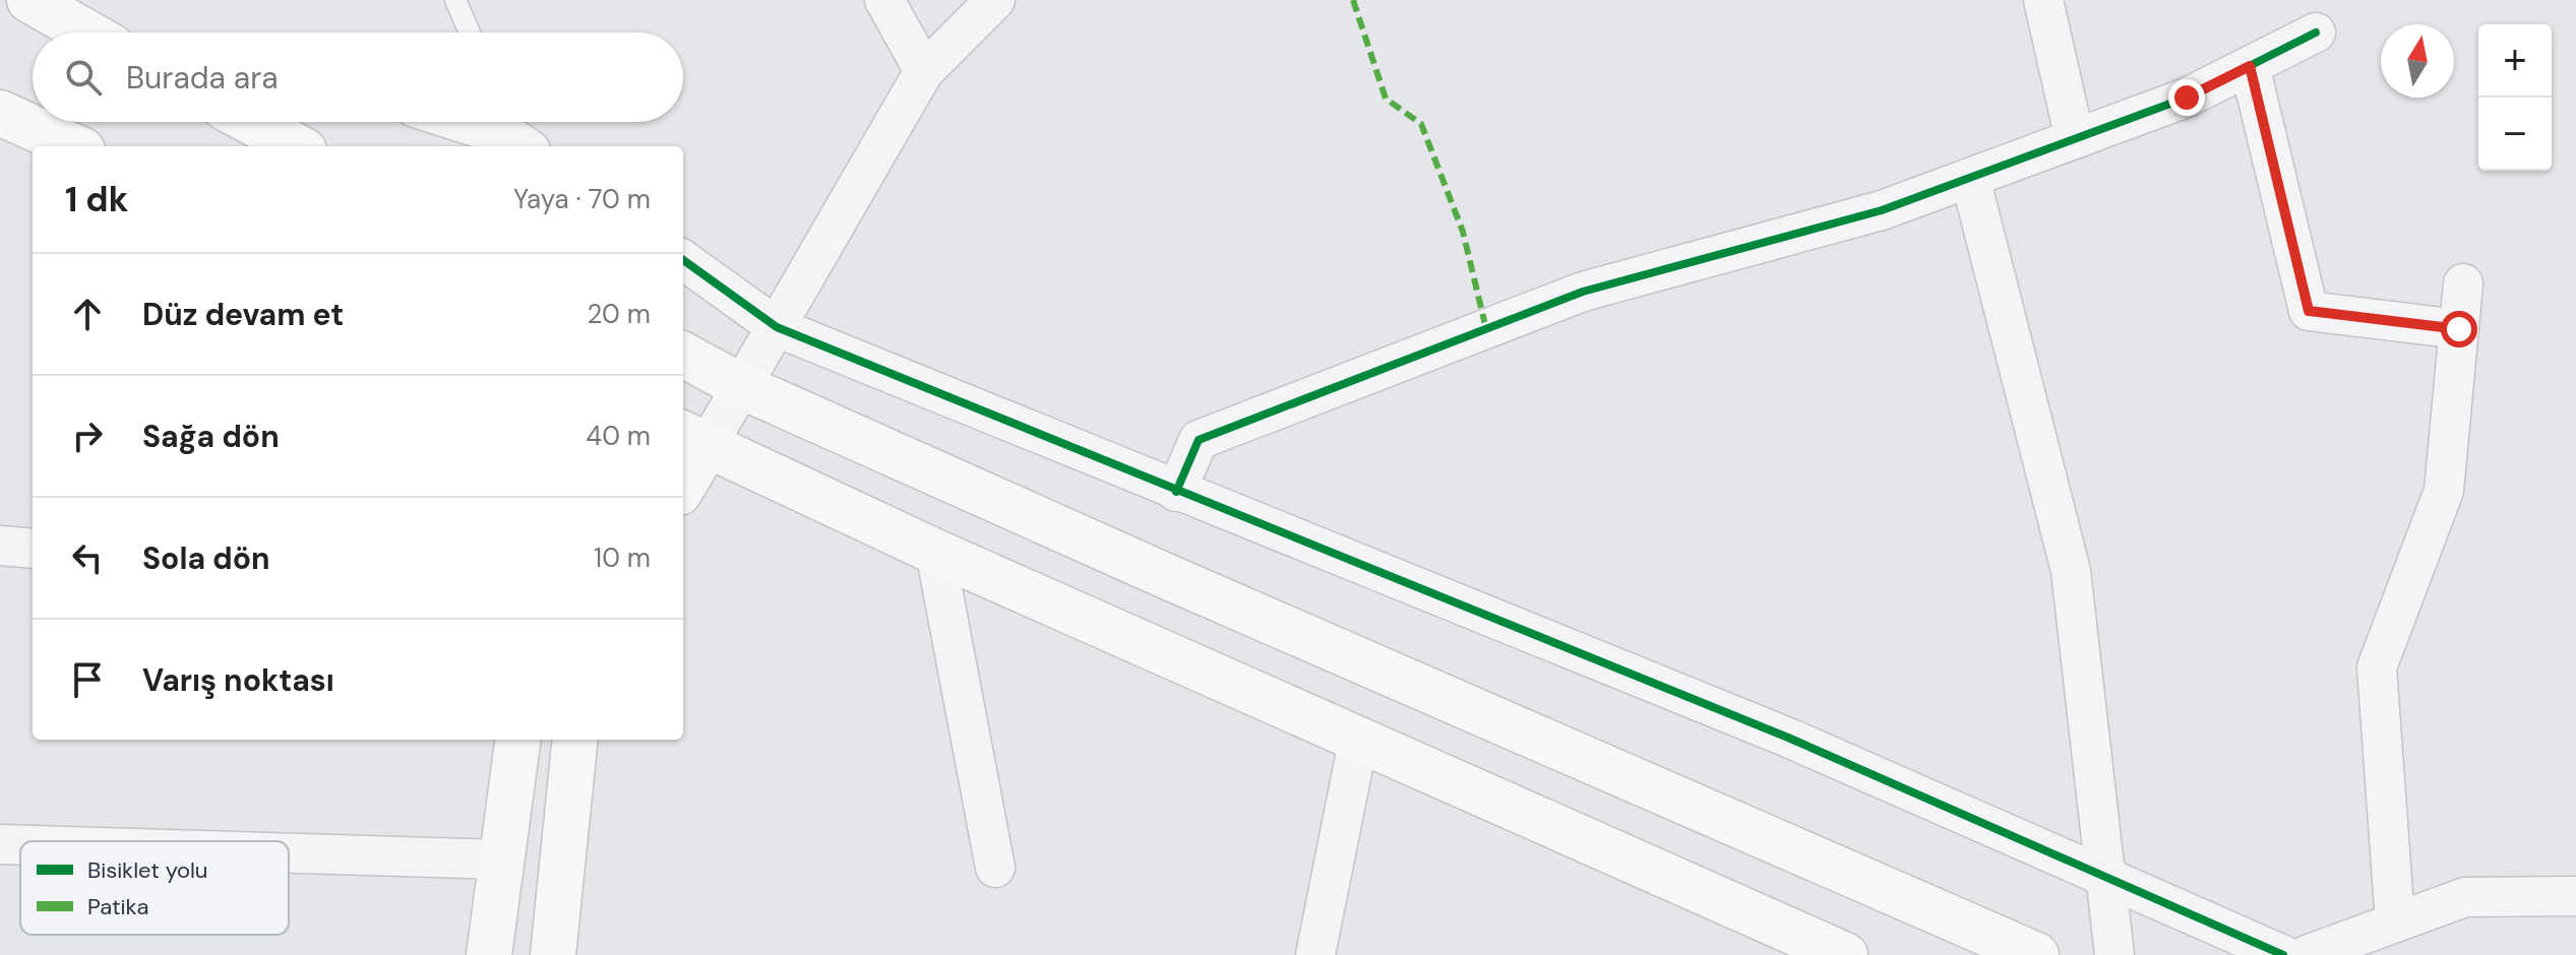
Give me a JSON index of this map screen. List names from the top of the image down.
{
  "legend": ["Bisiklet yolu", "Patika"],
  "north": "top",
  "page": {
    "map_buttons": ["+", "−"],
    "search": "Burada ara",
    "heading": ["1 dk", "Yaya · 70 m"],
    "list": [
      ["Düz devam et", "20 m"],
      ["Sağa dön", "40 m"],
      ["Sola dön", "10 m"],
      "Varış noktası"
    ]
  }
}
